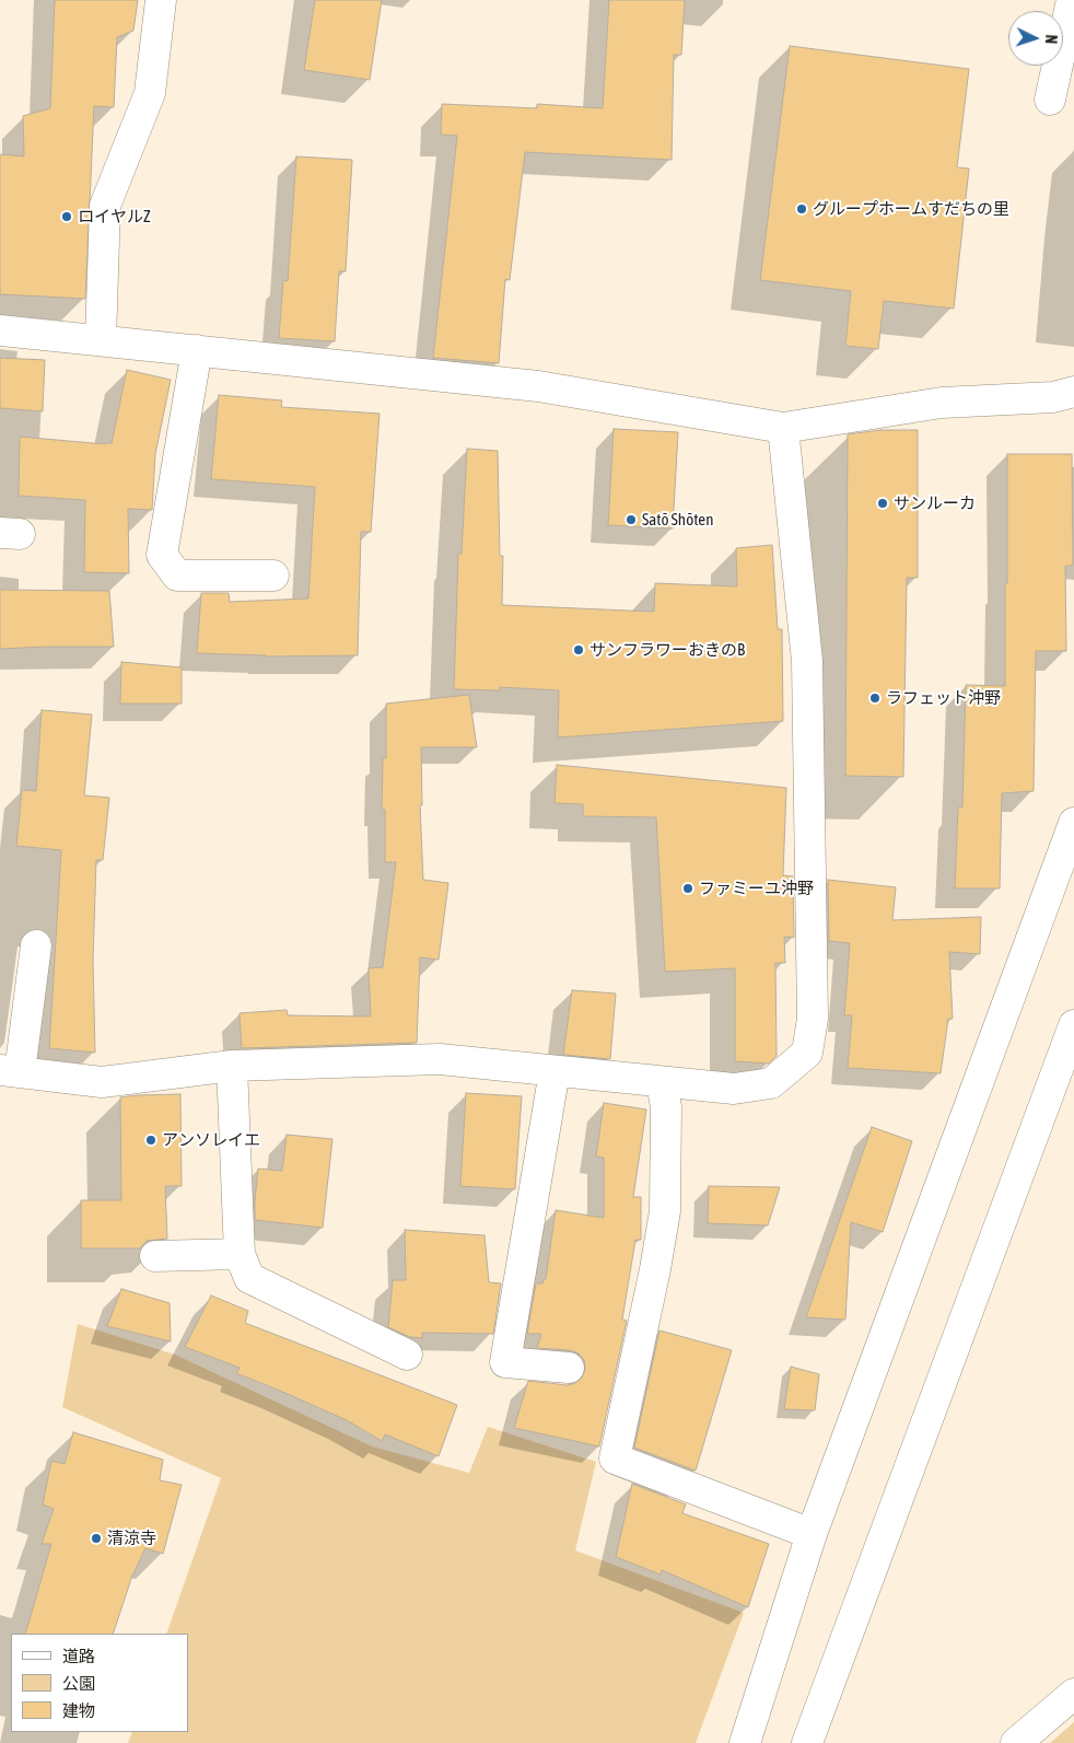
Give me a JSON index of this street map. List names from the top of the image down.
{
  "places": [
    "グループホームすだちの里",
    "ロイヤルZ",
    "サンルーカ",
    "Satō Shōten",
    "サンフラワーおきのB",
    "ラフェット沖野",
    "ファミーユ沖野",
    "アンソレイエ",
    "清涼寺"
  ],
  "legend": ["道路", "公園", "建物"],
  "north": "right"
}
